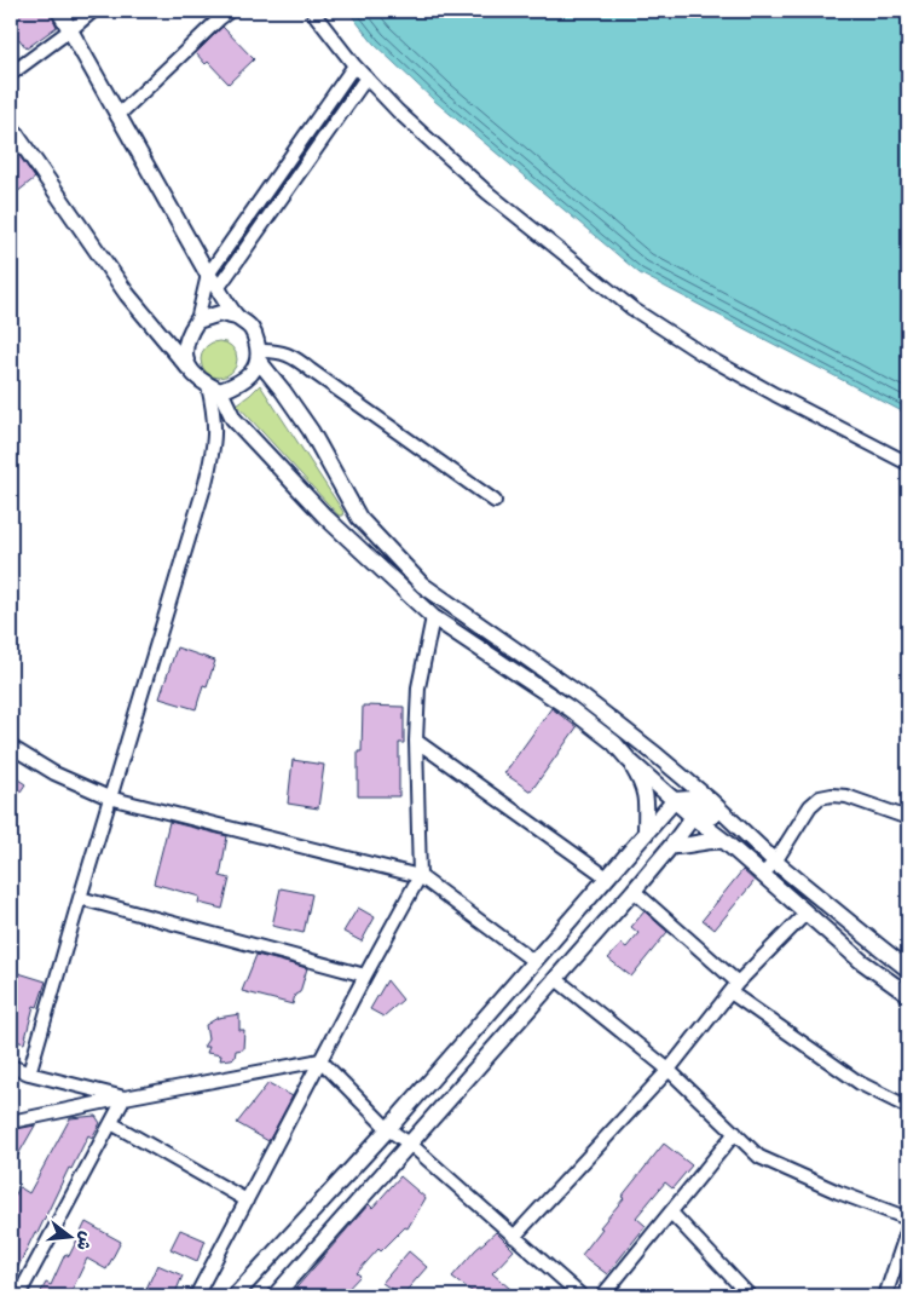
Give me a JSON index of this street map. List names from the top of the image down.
{
  "north": "right"
}
